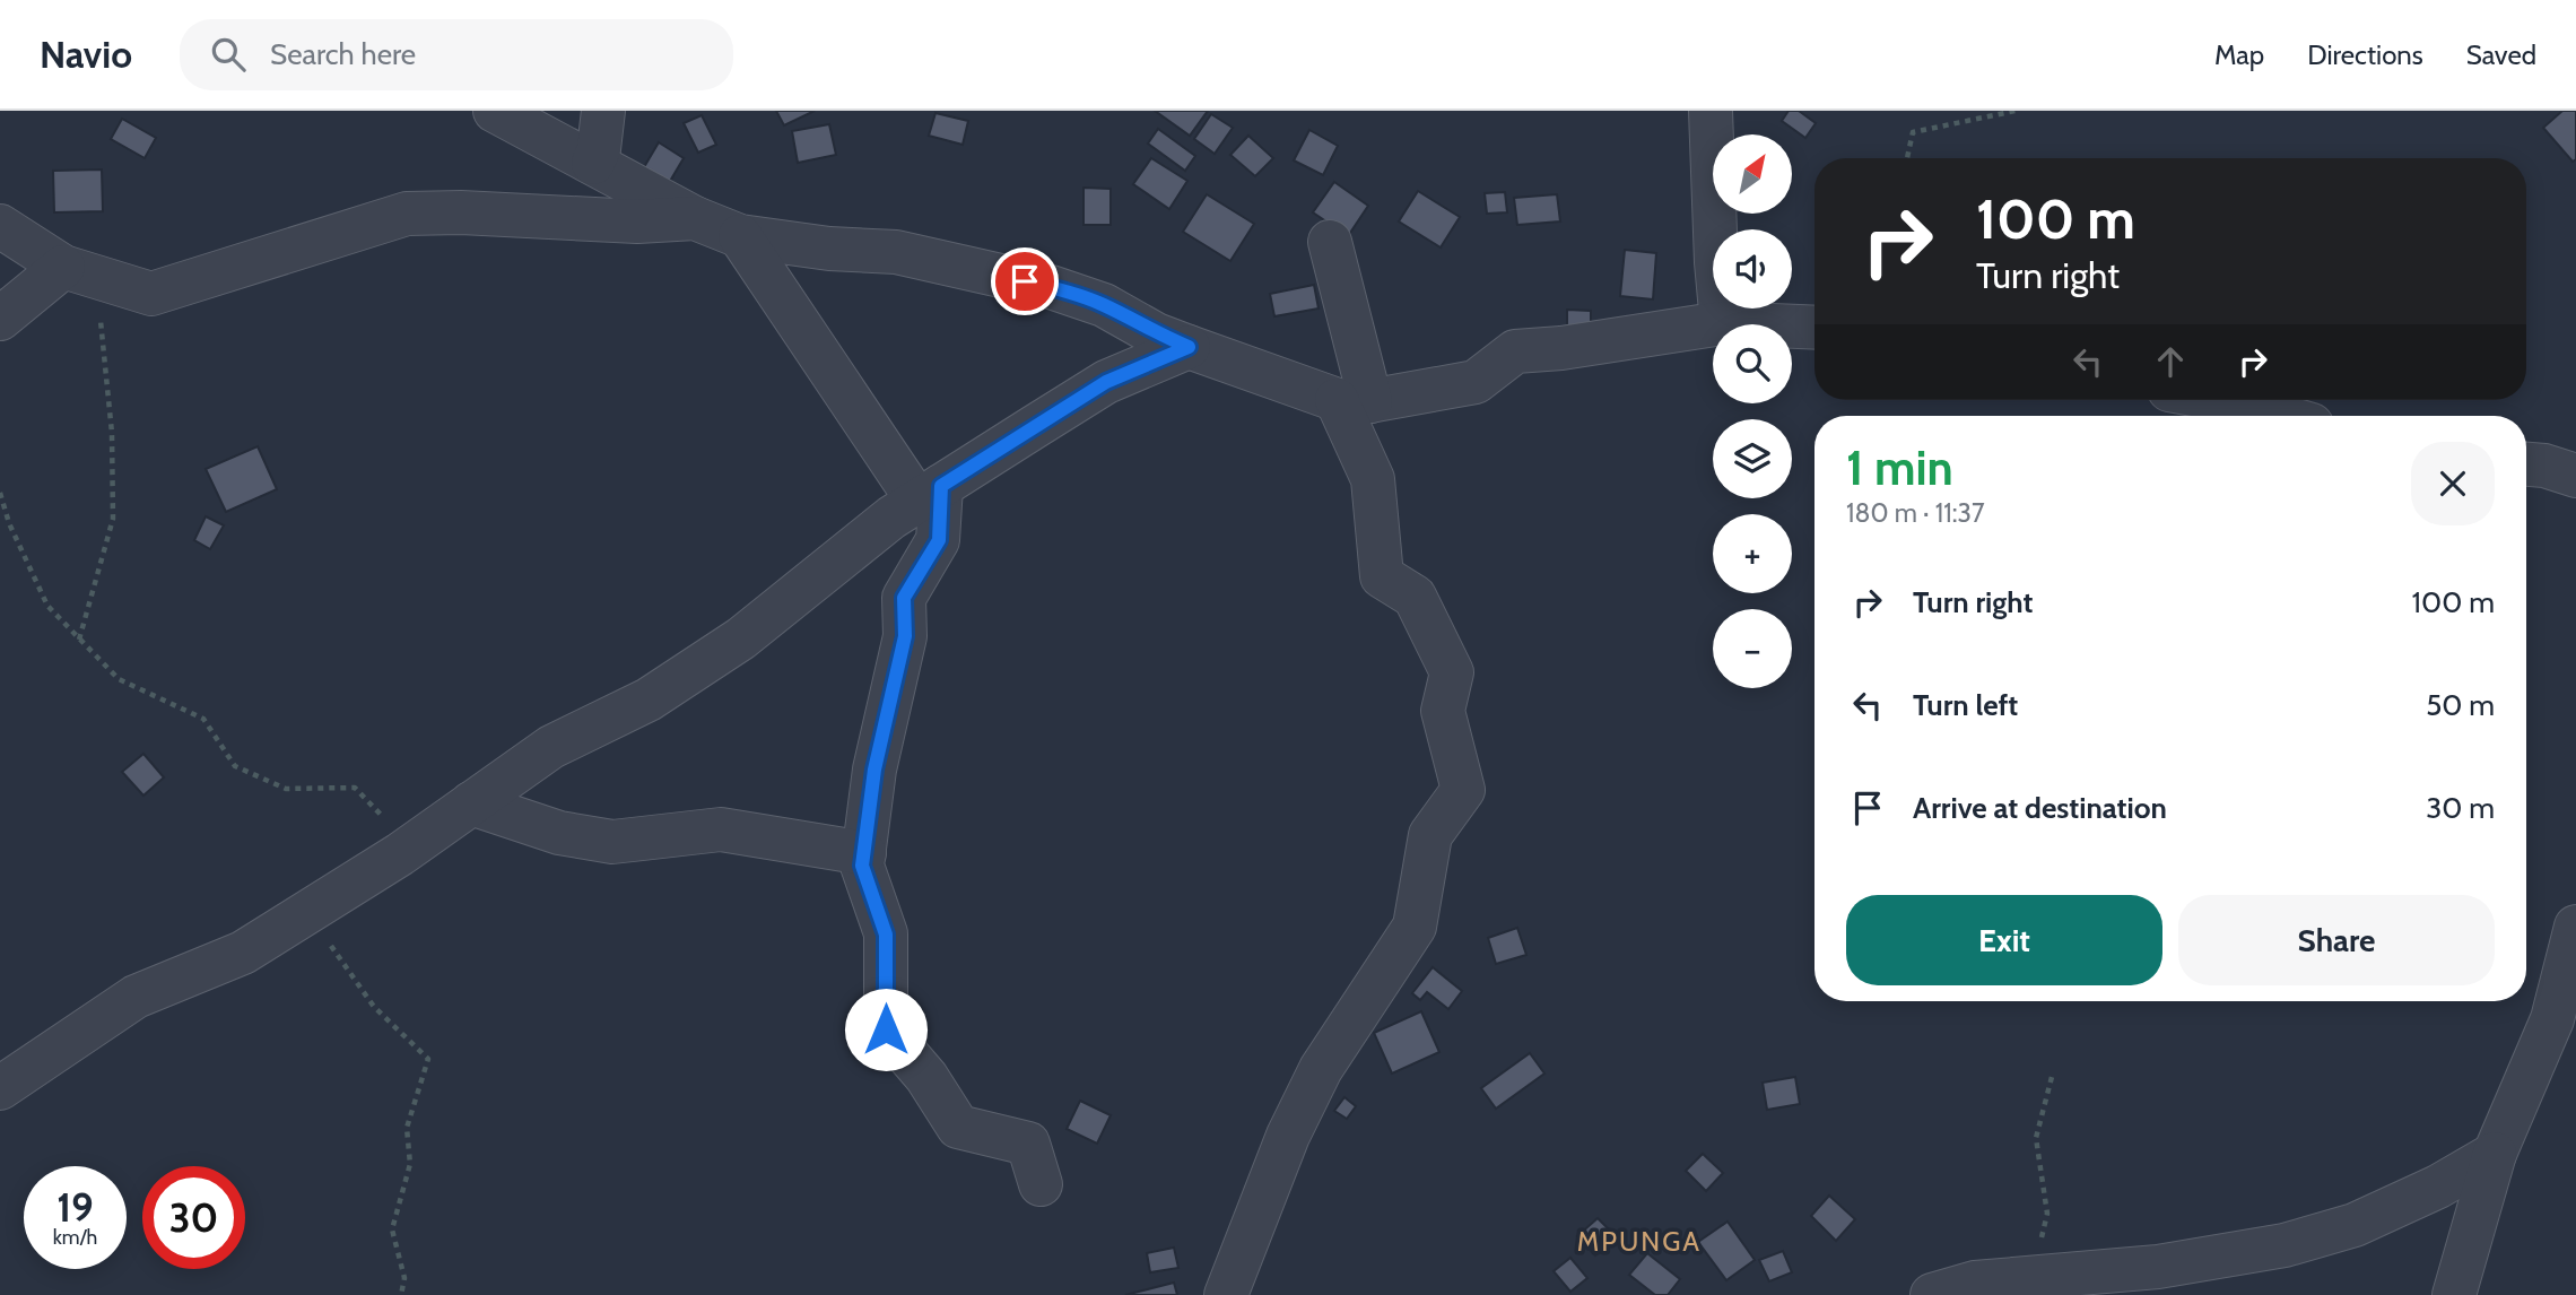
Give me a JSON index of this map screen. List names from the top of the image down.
{
  "districts": ["MPUNGA"],
  "north": "top right",
  "page": {
    "header": "Navio",
    "search": "Search here",
    "nav": ["Map", "Directions", "Saved"],
    "map_buttons": ["+", "−"],
    "turn": ["100 m", "Turn right"],
    "heading": ["1 min", "180 m · 11:37"],
    "list": [
      {
        "name": "Turn right",
        "value": "100 m"
      },
      {
        "name": "Turn left",
        "value": "50 m"
      },
      {
        "name": "Arrive at destination",
        "value": "30 m"
      }
    ],
    "buttons": ["Exit", "Share"],
    "speed": "19 km/h",
    "limit": "30"
  }
}
